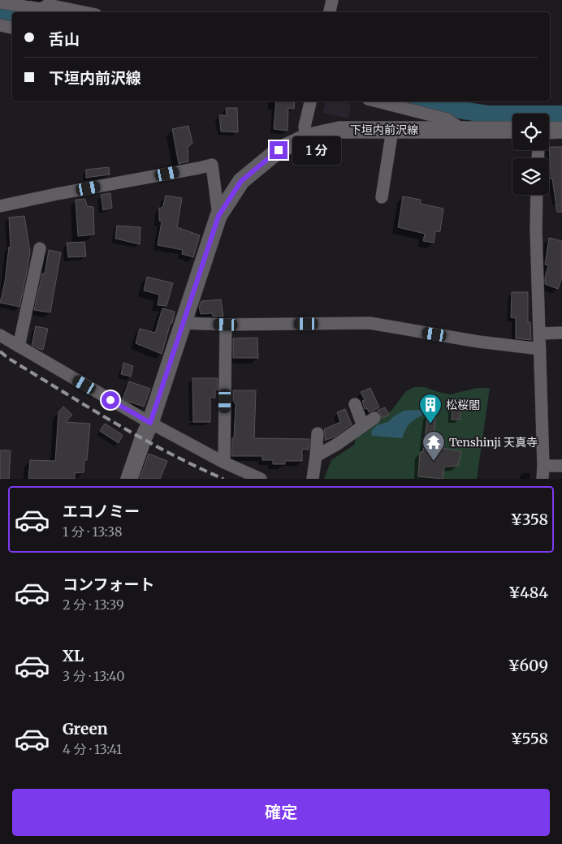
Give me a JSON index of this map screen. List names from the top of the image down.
{
  "streets": {
    "main road": ["下垣内前沢線"]
  },
  "places": {
    "building": ["松桜閣"],
    "temple": ["Tenshinji 天真寺"]
  },
  "page": {
    "banner": ["舌山", "下垣内前沢線"],
    "bubble": "1 分",
    "list": [
      {
        "name": "エコノミー",
        "note": "1 分 · 13:38",
        "value": "¥358"
      },
      {
        "name": "コンフォート",
        "note": "2 分 · 13:39",
        "value": "¥484"
      },
      {
        "name": "XL",
        "note": "3 分 · 13:40",
        "value": "¥609"
      },
      {
        "name": "Green",
        "note": "4 分 · 13:41",
        "value": "¥558"
      }
    ],
    "buttons": "確定"
  }
}
